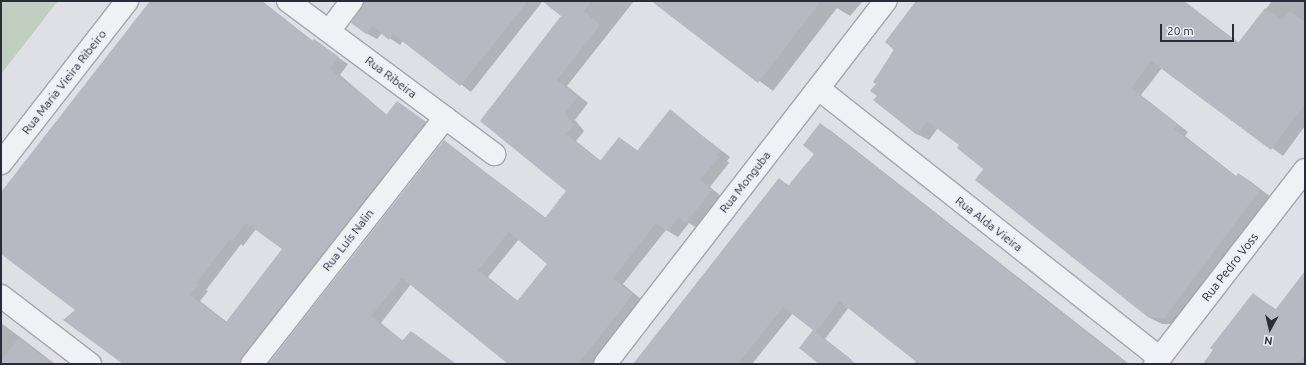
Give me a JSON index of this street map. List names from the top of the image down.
{
  "streets": {
    "street": [
      "Rua Ribeira",
      "Rua Maria Vieira Ribeiro",
      "Rua Monguba",
      "Rua Alda Vieira",
      "Rua Luís Nalin",
      "Rua Pedro Voss"
    ]
  },
  "crossings": [
    ["Rua Ribeira", "Rua Luís Nalin"],
    ["Rua Monguba", "Rua Alda Vieira"],
    ["Rua Alda Vieira", "Rua Pedro Voss"]
  ],
  "scale_bar": "20 m",
  "north": "bottom"
}
